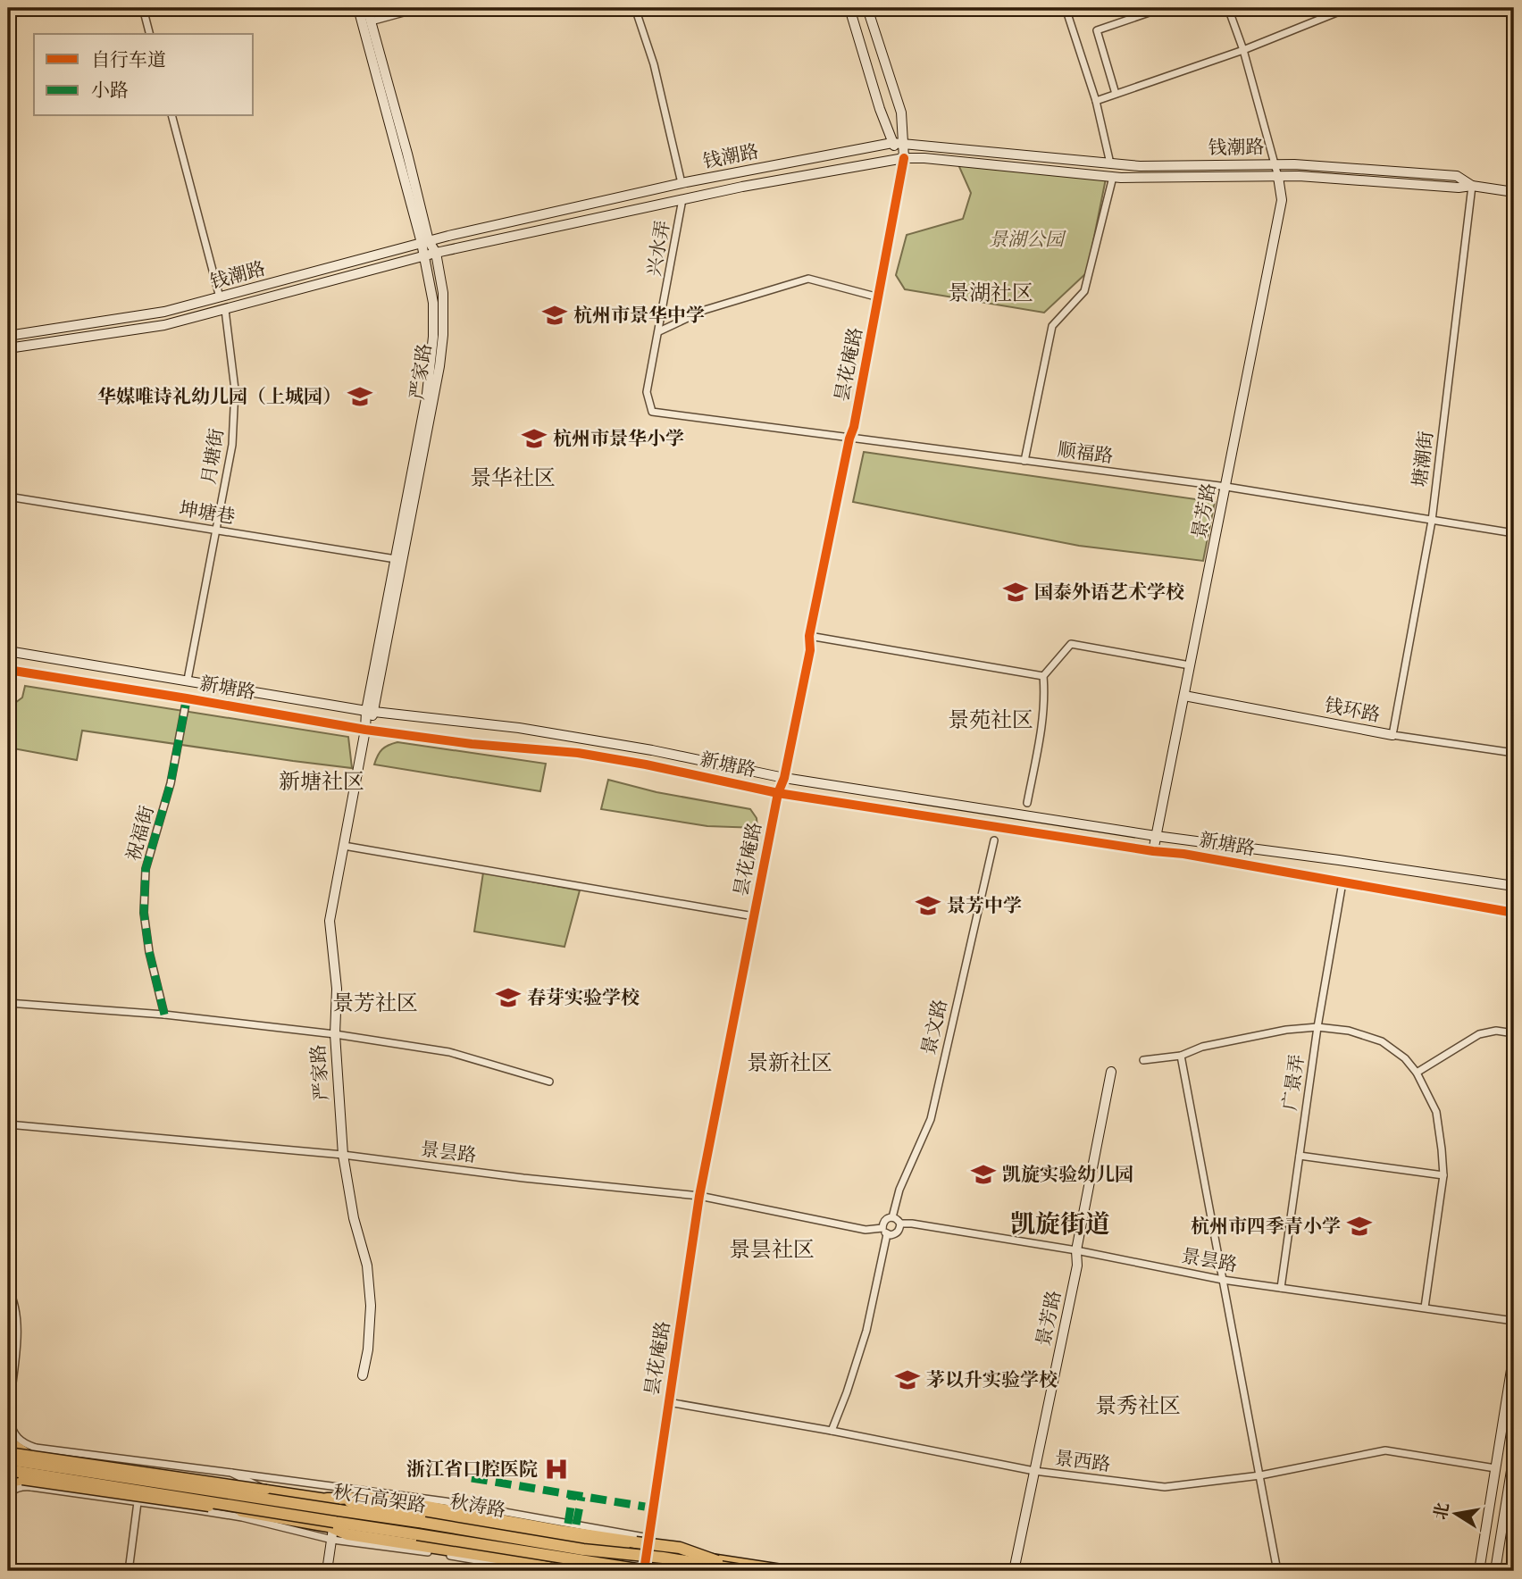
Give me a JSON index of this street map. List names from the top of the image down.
{
  "streets": {
    "highway": ["秋石高架路"],
    "main road": [
      "钱潮路",
      "昙花庵路",
      "严家路",
      "景芳路",
      "新塘路",
      "钱环路",
      "秋涛路"
    ],
    "street": [
      "兴水弄",
      "顺福路",
      "月塘街",
      "塘潮街",
      "坤塘巷",
      "祝福街",
      "景文路",
      "广景弄",
      "景昙路",
      "景西路"
    ]
  },
  "crossings": [
    ["钱潮路", "兴水弄"],
    ["钱潮路", "昙花庵路"],
    ["钱潮路", "严家路"],
    ["钱潮路", "月塘街"],
    ["钱潮路", "塘潮街"],
    ["钱潮路", "景芳路"],
    ["兴水弄", "顺福路"],
    ["昙花庵路", "顺福路"],
    ["昙花庵路", "新塘路"],
    ["昙花庵路", "景昙路"],
    ["昙花庵路", "景西路"],
    ["昙花庵路", "秋石高架路"],
    ["昙花庵路", "秋涛路"],
    ["严家路", "坤塘巷"],
    ["严家路", "新塘路"],
    ["严家路", "景昙路"],
    ["顺福路", "塘潮街"],
    ["顺福路", "景芳路"],
    ["月塘街", "坤塘巷"],
    ["月塘街", "新塘路"],
    ["塘潮街", "钱环路"],
    ["景芳路", "新塘路"],
    ["景芳路", "钱环路"],
    ["景芳路", "景昙路"],
    ["景芳路", "景西路"],
    ["新塘路", "祝福街"],
    ["新塘路", "广景弄"],
    ["景文路", "景昙路"],
    ["广景弄", "景昙路"],
    ["秋石高架路", "秋涛路"]
  ],
  "districts": [
    "景湖社区",
    "景华社区",
    "景苑社区",
    "新塘社区",
    "景芳社区",
    "景新社区",
    "凯旋街道",
    "景昙社区",
    "景秀社区"
  ],
  "parks": ["景湖公园"],
  "places": {
    "school or university": [
      "杭州市景华中学",
      "华媒唯诗礼幼儿园（上城园）",
      "杭州市景华小学",
      "国泰外语艺术学校",
      "景芳中学",
      "春芽实验学校",
      "凯旋实验幼儿园",
      "杭州市四季青小学",
      "茅以升实验学校"
    ],
    "hospital": ["浙江省口腔医院"]
  },
  "legend": ["自行车道", "小路"],
  "north": "left"
}
